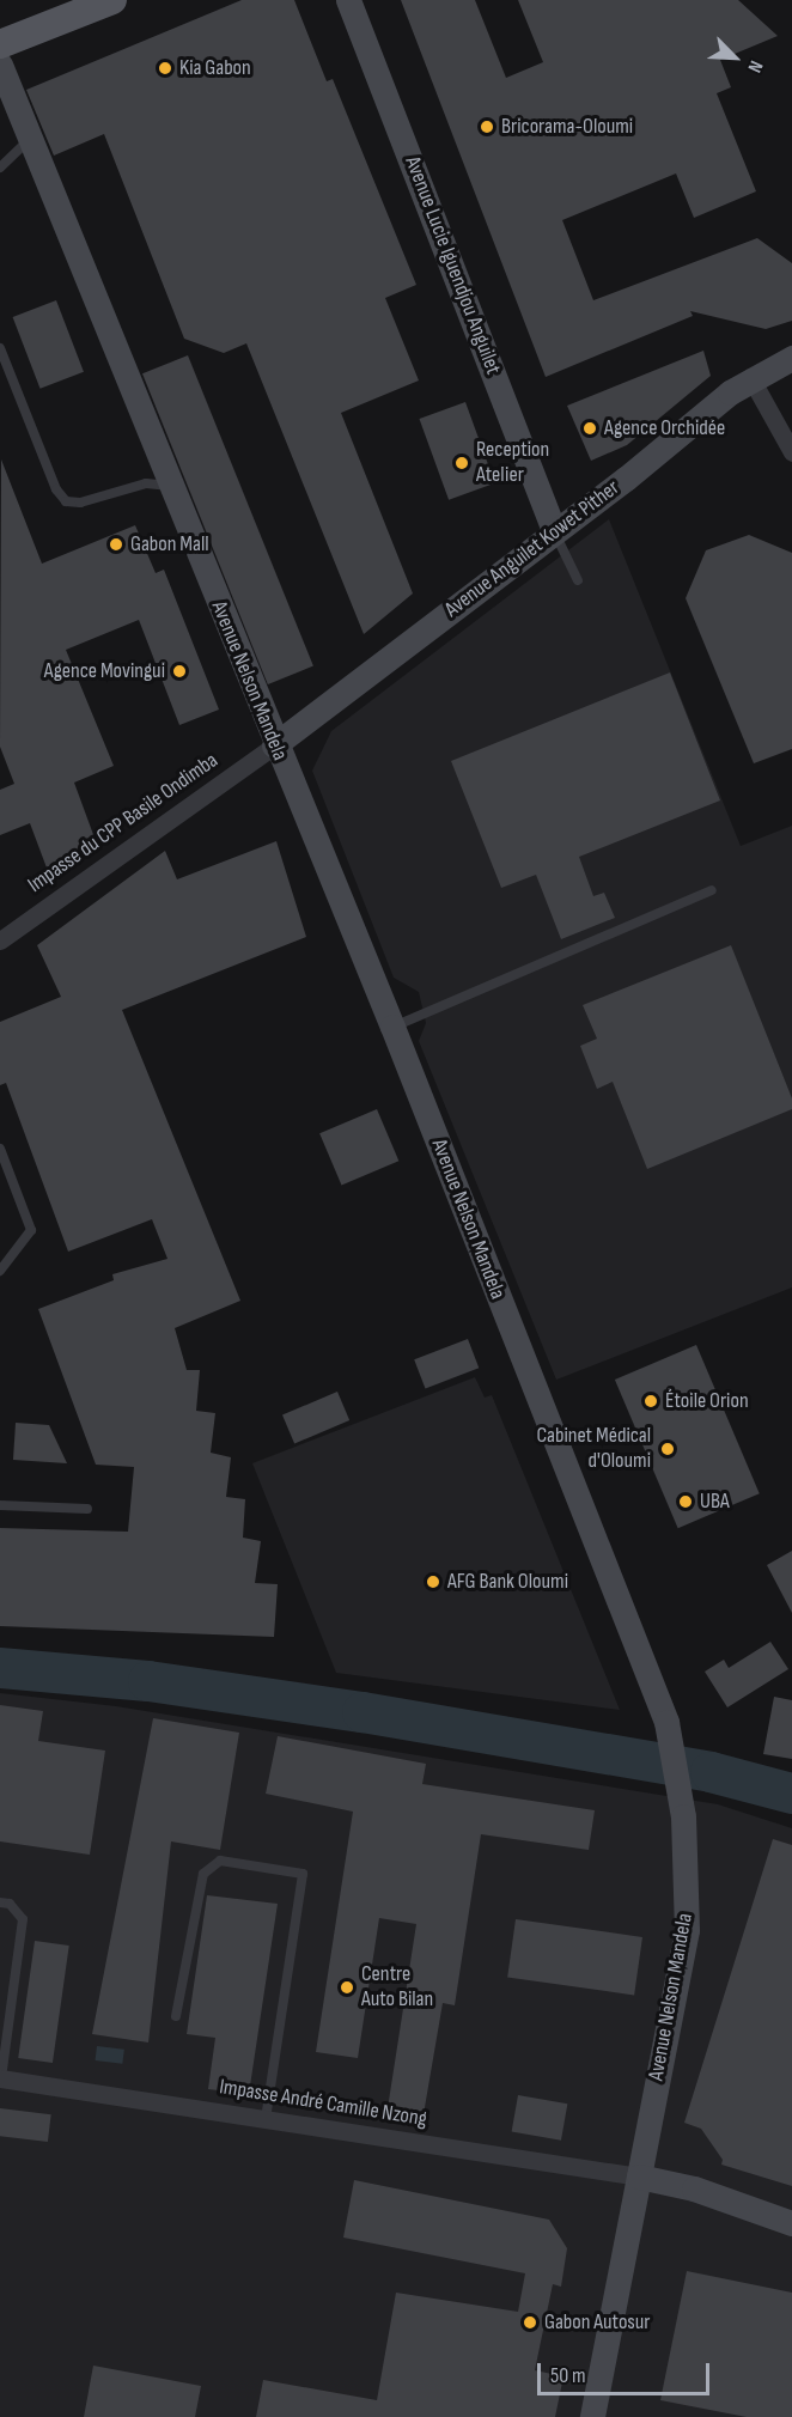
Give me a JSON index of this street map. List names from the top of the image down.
{
  "streets": {
    "main road": ["Avenue Lucie Iguendjou Anguilet", "Avenue Anguilet Kowet Pither", "Avenue Nelson Mandela"],
    "street": ["Impasse du CPP Basile Ondimba", "Impasse André Camille Nzong"]
  },
  "crossings": [
    ["Avenue Lucie Iguendjou Anguilet", "Avenue Anguilet Kowet Pither"],
    ["Avenue Anguilet Kowet Pither", "Avenue Nelson Mandela"],
    ["Avenue Anguilet Kowet Pither", "Impasse du CPP Basile Ondimba"],
    ["Avenue Nelson Mandela", "Impasse du CPP Basile Ondimba"],
    ["Avenue Nelson Mandela", "Impasse André Camille Nzong"]
  ],
  "places": [
    "Kia Gabon",
    "Bricorama-Oloumi",
    "Agence Orchidée",
    "Reception Atelier",
    "Gabon Mall",
    "Agence Movingui",
    "Étoile Orion",
    "Cabinet Médical d'Oloumi",
    "UBA",
    "AFG Bank Oloumi",
    "Centre Auto Bilan",
    "Gabon Autosur"
  ],
  "scale_bar": "50 m",
  "north": "bottom right"
}
